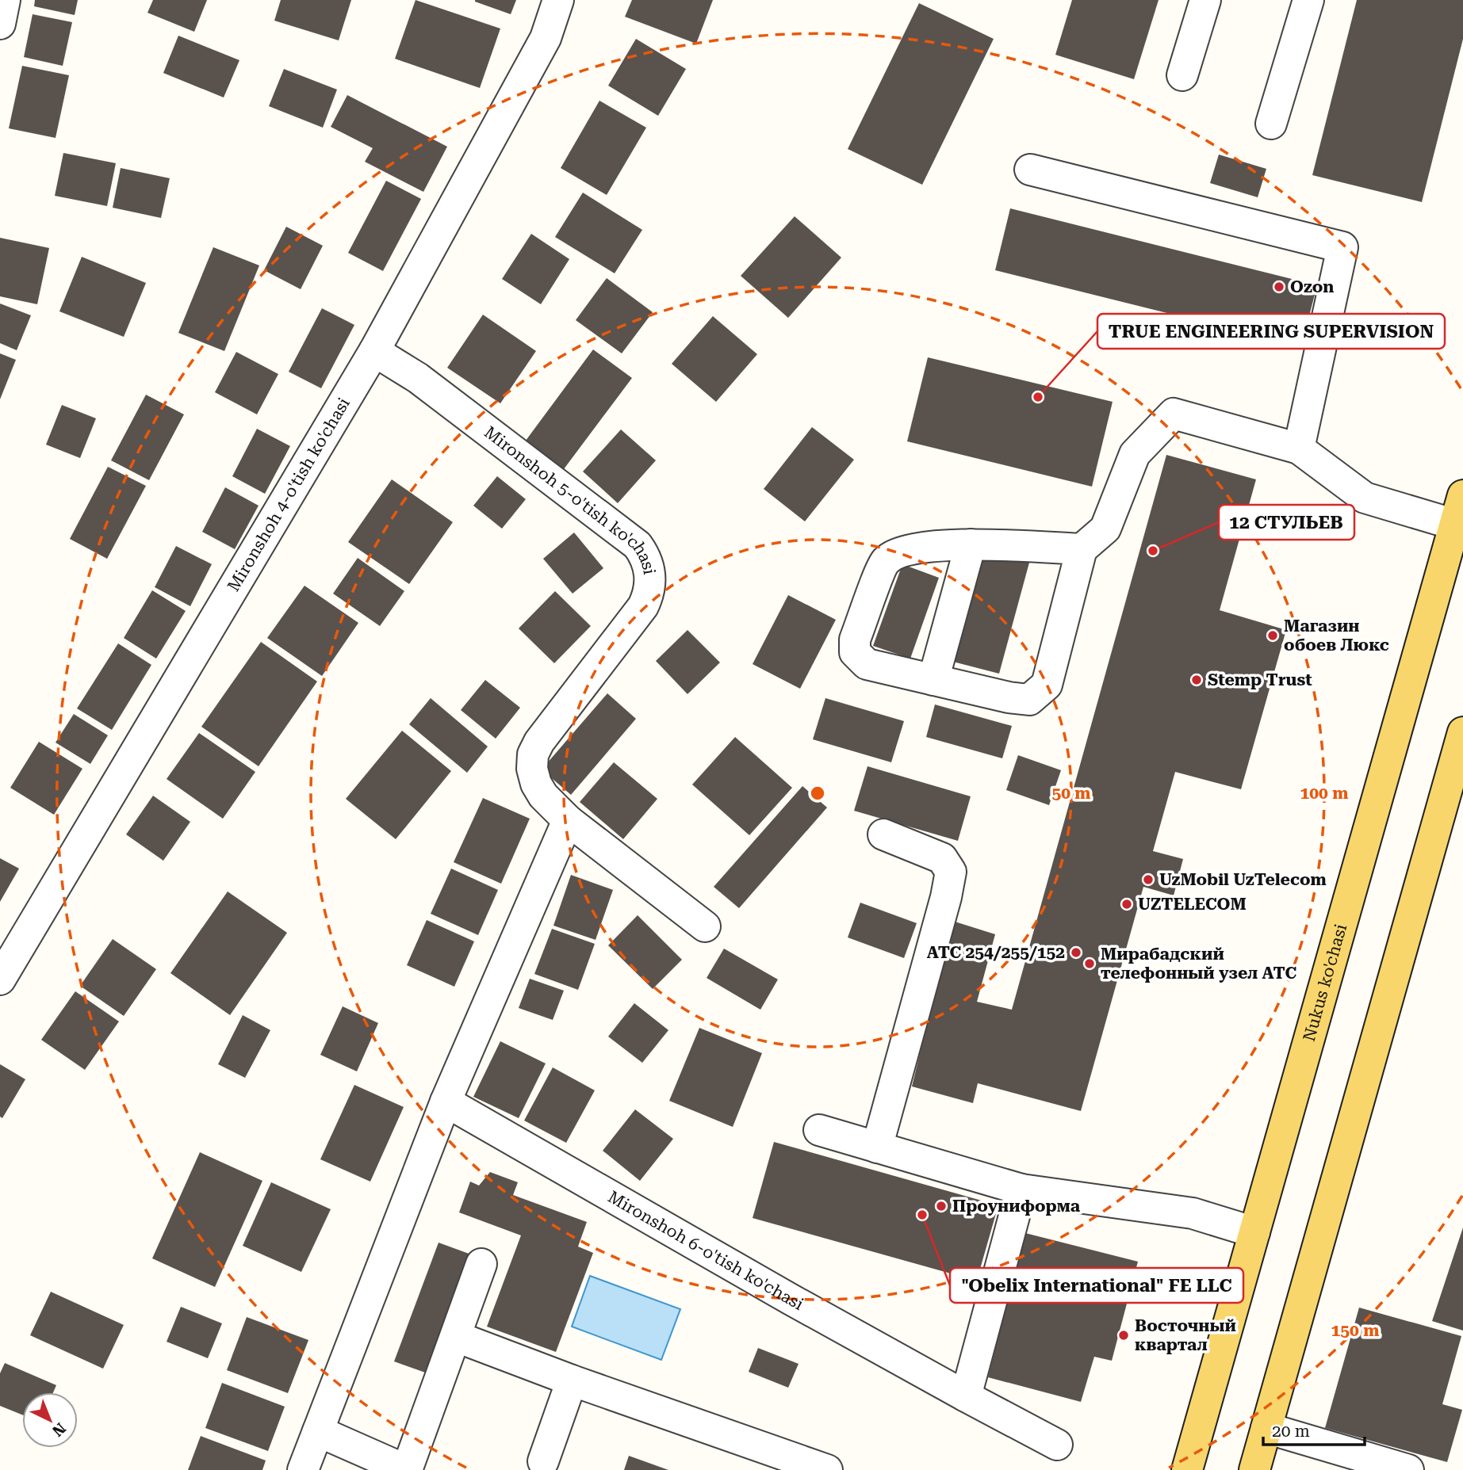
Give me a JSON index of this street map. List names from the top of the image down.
{
  "streets": {
    "main road": ["Nukus ko'chasi"],
    "street": ["Mironshoh 4-o'tish ko'chasi", "Mironshoh 5-o'tish ko'chasi", "Mironshoh 6-o'tish ko'chasi"]
  },
  "crossings": [
    ["Mironshoh 4-o'tish ko'chasi", "Mironshoh 5-o'tish ko'chasi"]
  ],
  "places": [
    "Ozon",
    "TRUE ENGINEERING SUPERVISION",
    "12 СТУЛЬЕВ",
    "Магазин обоев Люкс",
    "Stemp Trust",
    "UzMobil UzTelecom",
    "UZTELECOM",
    "АТС 254/255/152",
    "Мирабадский телефонный узел АТС",
    "Проуниформа",
    "\"Obelix International\" FE LLC",
    "Восточный квартал"
  ],
  "scale_bar": "20 m",
  "north": "bottom right",
  "rings": ["50 m", "100 m", "150 m"]
}
